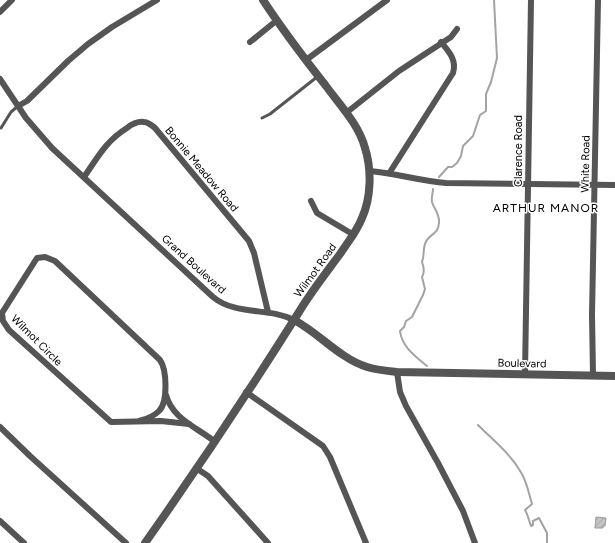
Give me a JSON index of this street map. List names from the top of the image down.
{
  "streets": {
    "street": [
      "Clarence Road",
      "White Road",
      "Bonnie Meadow Road",
      "Grand Boulevard",
      "Wilmot Road",
      "Wilmot Circle",
      "Boulevard"
    ]
  },
  "crossings": [
    ["Clarence Road", "Boulevard"],
    ["White Road", "Boulevard"],
    ["Bonnie Meadow Road", "Grand Boulevard"],
    ["Grand Boulevard", "Wilmot Road"],
    ["Grand Boulevard", "Boulevard"],
    ["Wilmot Road", "Wilmot Circle"]
  ],
  "districts": ["ARTHUR MANOR"]
}
